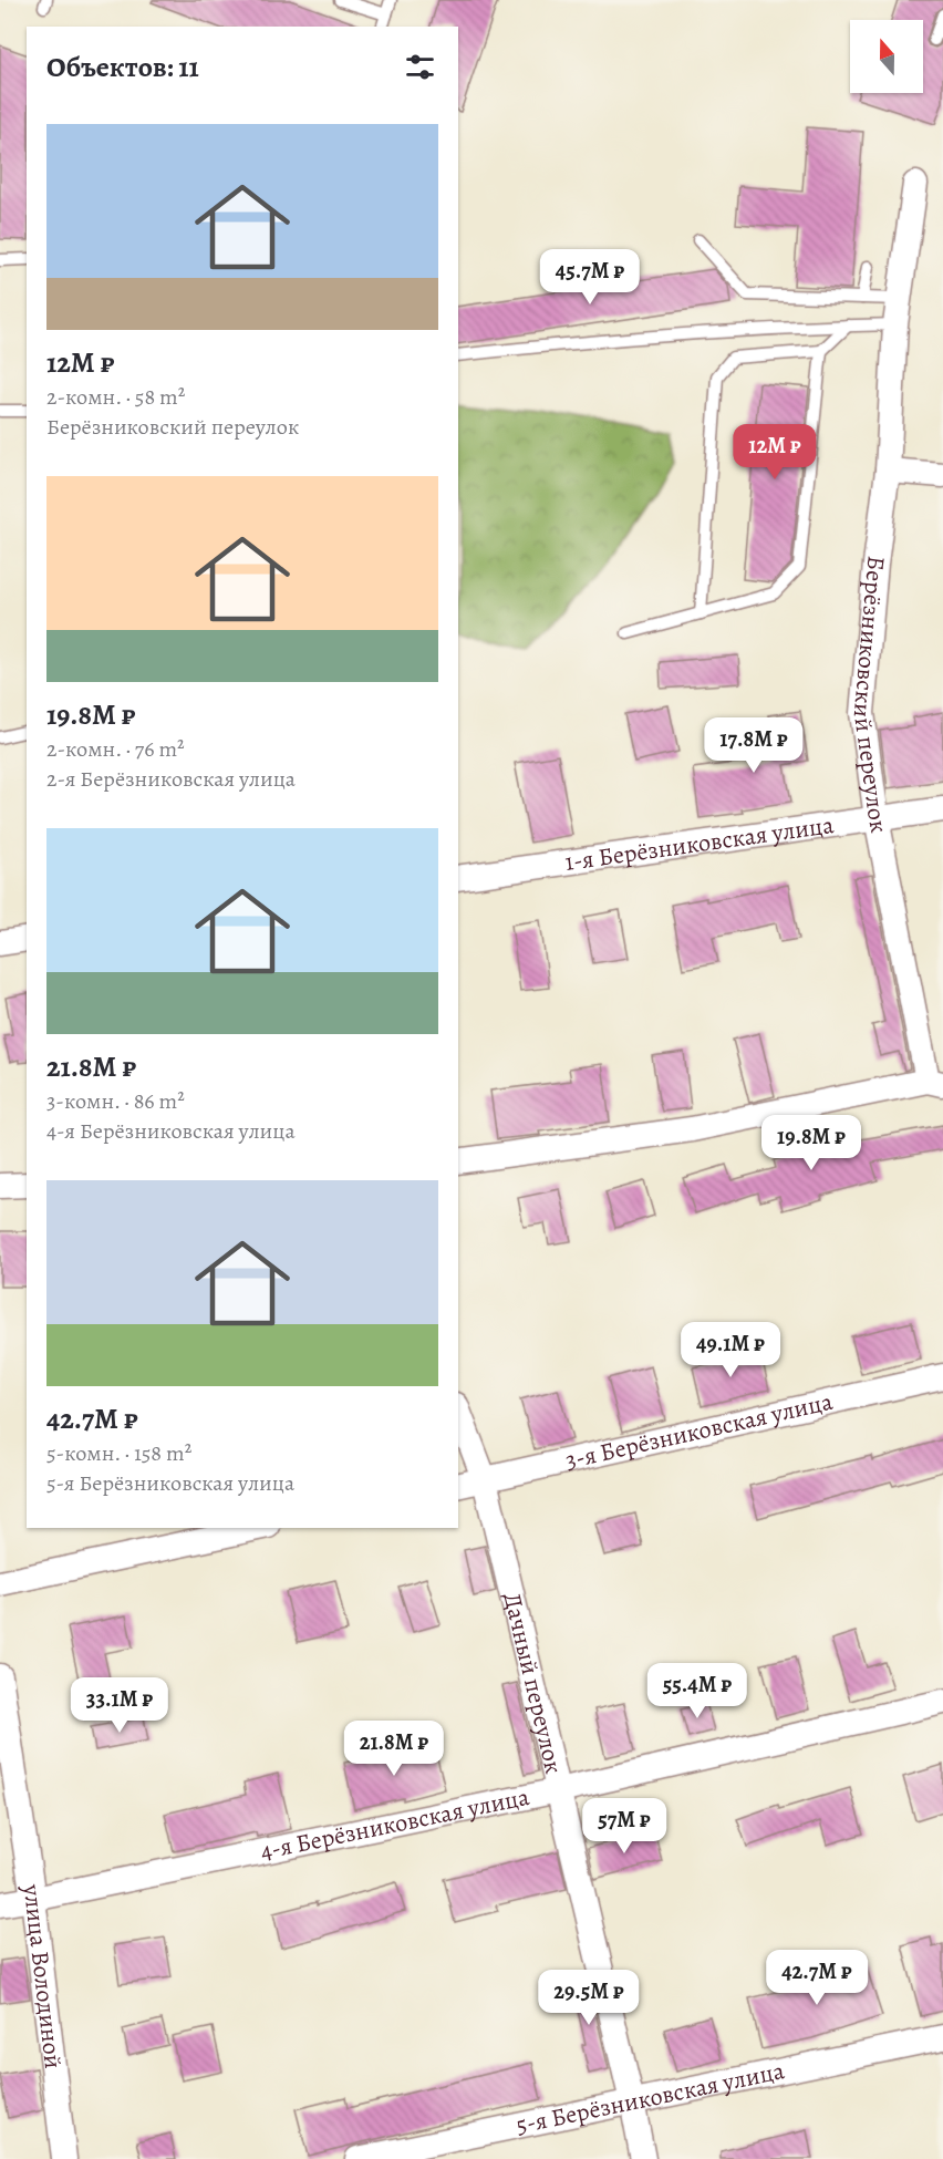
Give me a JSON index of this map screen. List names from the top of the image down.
{
  "streets": {
    "street": [
      "Берёзниковский переулок",
      "1-я Берёзниковская улица",
      "3-я Берёзниковская улица",
      "Дачный переулок",
      "4-я Берёзниковская улица",
      "улица Володиной",
      "5-я Берёзниковская улица"
    ]
  },
  "crossings": [
    ["Берёзниковский переулок", "1-я Берёзниковская улица"],
    ["3-я Берёзниковская улица", "Дачный переулок"],
    ["Дачный переулок", "4-я Берёзниковская улица"],
    ["Дачный переулок", "5-я Берёзниковская улица"],
    ["4-я Берёзниковская улица", "улица Володиной"]
  ],
  "north": "top",
  "page": {
    "heading": "Объектов: 11",
    "list": [
      {
        "name": "12M ₽",
        "note": "2-комн. · 58 m² · Берёзниковский переулок"
      },
      {
        "name": "19.8M ₽",
        "note": "2-комн. · 76 m² · 2-я Берёзниковская улица"
      },
      {
        "name": "21.8M ₽",
        "note": "3-комн. · 86 m² · 4-я Берёзниковская улица"
      },
      {
        "name": "42.7M ₽",
        "note": "5-комн. · 158 m² · 5-я Берёзниковская улица"
      }
    ],
    "price": [
      "45.7M ₽",
      "12M ₽",
      "17.8M ₽",
      "19.8M ₽",
      "49.1M ₽",
      "55.4M ₽",
      "33.1M ₽",
      "21.8M ₽",
      "57M ₽",
      "42.7M ₽",
      "29.5M ₽"
    ]
  }
}
